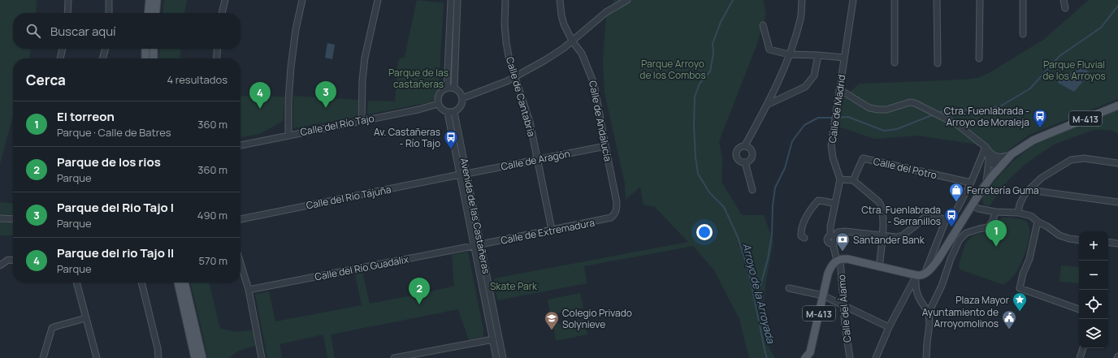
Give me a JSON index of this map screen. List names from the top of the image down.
{
  "streets": {
    "main road": ["M-413"],
    "street": [
      "Calle de Cantabria",
      "Calle de Madrid",
      "Calle de Andalucía",
      "Calle del Río Tajo",
      "Calle de Aragón",
      "Calle del Potro",
      "Calle del Río Tajuña",
      "Avenida de las Castañeras",
      "Calle de Extremadura",
      "Calle del Río Guadalix",
      "Calle del Álamo"
    ]
  },
  "crossings": [
    ["Calle de Cantabria", "Calle de Aragón"],
    ["Calle de Cantabria", "Calle de Extremadura"],
    ["Calle de Madrid", "Calle del Álamo"],
    ["M-413", "Calle del Álamo"],
    ["Calle de Andalucía", "Calle de Aragón"],
    ["Calle de Andalucía", "Calle de Extremadura"],
    ["Calle del Río Tajo", "Avenida de las Castañeras"],
    ["Calle de Aragón", "Avenida de las Castañeras"],
    ["Calle del Río Tajuña", "Avenida de las Castañeras"],
    ["Avenida de las Castañeras", "Calle de Extremadura"],
    ["Avenida de las Castañeras", "Calle del Río Guadalix"],
    ["Calle de Extremadura", "Calle del Río Guadalix"]
  ],
  "water": ["Arroyo de la Arroyada"],
  "parks": [
    "Parque Arroyo de los Combos",
    "Parque Fluvial de los Arroyos",
    "Parque de las castañeras",
    "Skate Park"
  ],
  "places": {
    "bus stop": ["Ctra. Fuenlabrada - Arroyo de Moraleja", "Av. Castañeras - Río Tajo", "Ctra. Fuenlabrada - Serranillos"],
    "shop": ["Ferretería Guma"],
    "bank": ["Santander Bank"],
    "place": ["Plaza Mayor"],
    "public building": ["Ayuntamiento de Arroyomolinos"],
    "school or university": ["Colegio Privado Solynieve"]
  },
  "page": {
    "search": "Buscar aquí",
    "heading": ["Cerca", "4 resultados"],
    "pins": [
      "3",
      "4",
      "1",
      "2"
    ],
    "list": [
      {
        "mark": "1",
        "name": "El torreon",
        "note": "Parque · Calle de Batres",
        "value": "360 m"
      },
      {
        "mark": "2",
        "name": "Parque de los rios",
        "note": "Parque",
        "value": "360 m"
      },
      {
        "mark": "3",
        "name": "Parque del Rio Tajo I",
        "note": "Parque",
        "value": "490 m"
      },
      {
        "mark": "4",
        "name": "Parque del rio Tajo II",
        "note": "Parque",
        "value": "570 m"
      }
    ],
    "map_buttons": ["+", "−"]
  }
}
